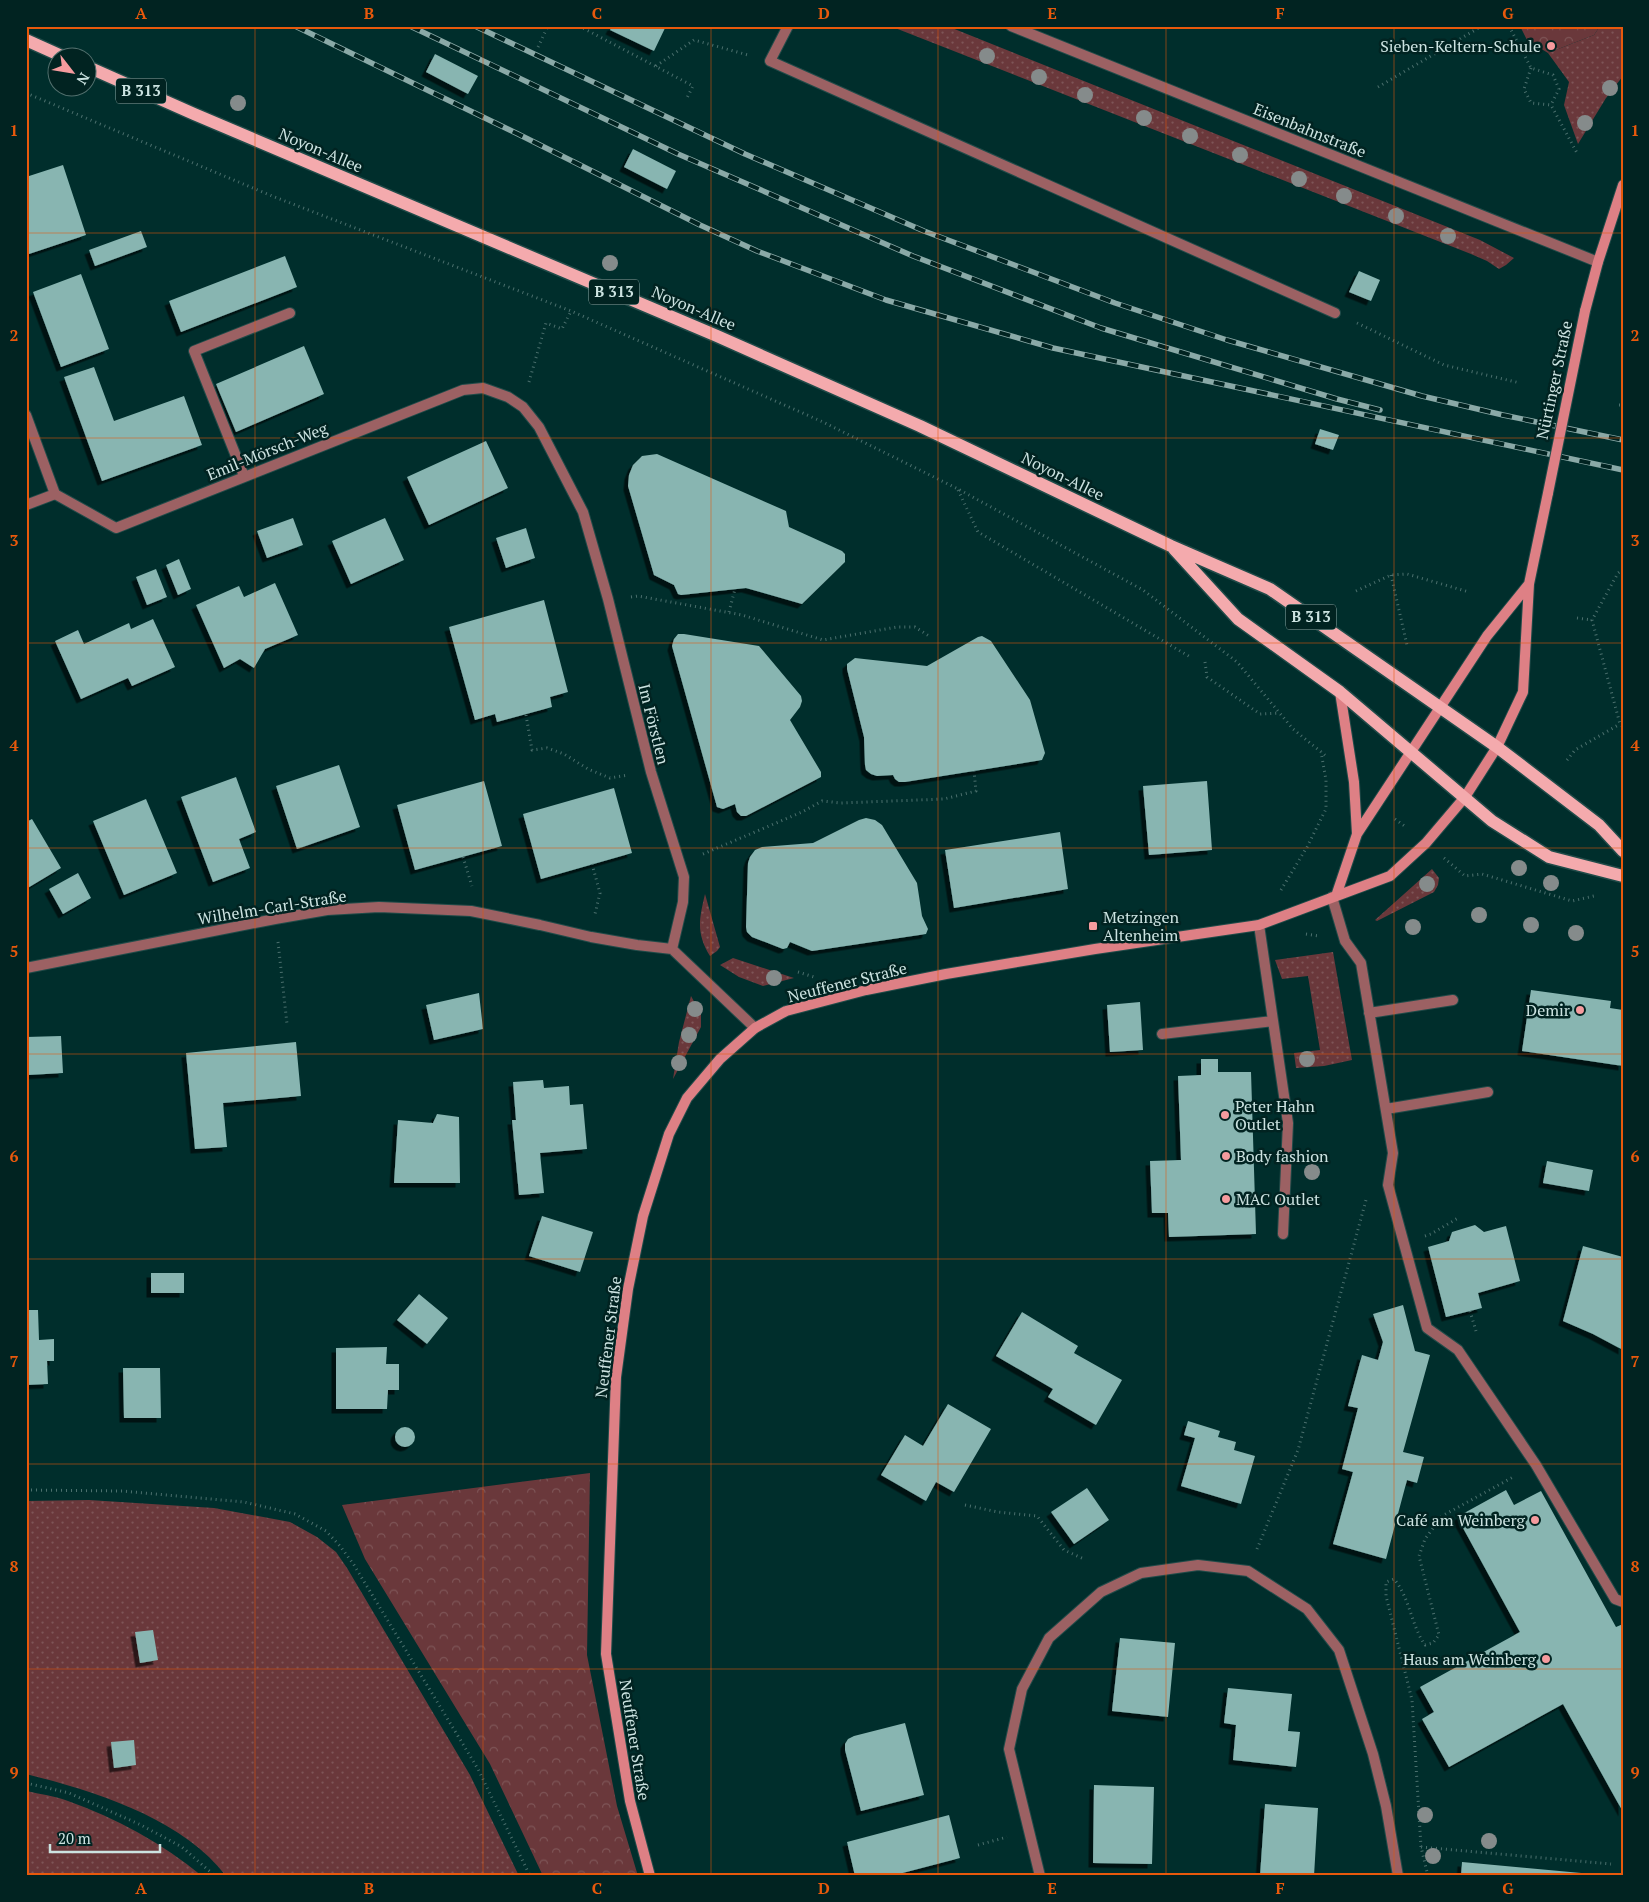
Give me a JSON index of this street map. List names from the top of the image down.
{
  "streets": {
    "main road": [
      "B 313",
      "Noyon-Allee",
      "Nürtinger Straße",
      "Neuffener Straße"
    ],
    "street": [
      "Eisenbahnstraße",
      "Emil-Mörsch-Weg",
      "Im Förstlen",
      "Wilhelm-Carl-Straße"
    ]
  },
  "crossings": [
    ["B 313", "Noyon-Allee"],
    ["B 313", "Nürtinger Straße"],
    ["Eisenbahnstraße", "Nürtinger Straße"],
    ["Noyon-Allee", "Nürtinger Straße"],
    ["Nürtinger Straße", "Neuffener Straße"],
    ["Emil-Mörsch-Weg", "Im Förstlen"],
    ["Im Förstlen", "Wilhelm-Carl-Straße"]
  ],
  "places": {
    "other": [
      "Sieben-Keltern-Schule",
      "Demir",
      "Peter Hahn Outlet",
      "Body fashion",
      "MAC Outlet",
      "Café am Weinberg",
      "Haus am Weinberg"
    ],
    "transit": ["Metzingen Altenheim"]
  },
  "scale_bar": "20 m",
  "north": "bottom right",
  "grid": {
    "columns": [
      "A",
      "B",
      "C",
      "D",
      "E",
      "F",
      "G"
    ],
    "rows": [
      "1",
      "2",
      "3",
      "4",
      "5",
      "6",
      "7",
      "8",
      "9"
    ]
  }
}
